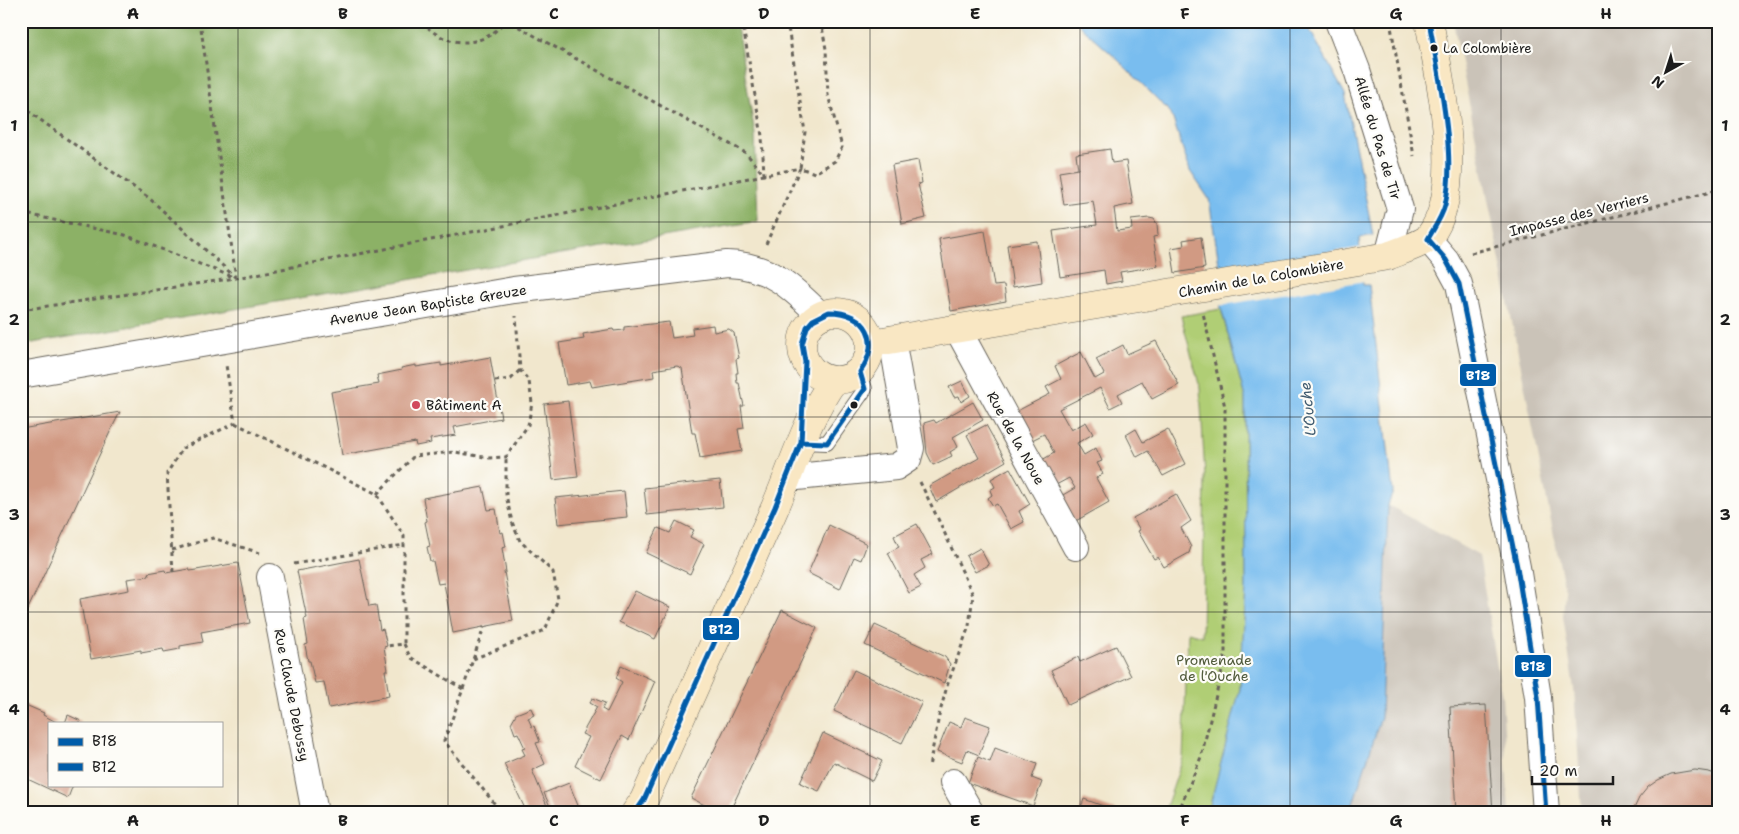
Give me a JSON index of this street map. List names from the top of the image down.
{
  "streets": {
    "street": [
      "Allée du Pas de Tir",
      "Chemin de la Colombière",
      "Avenue Jean Baptiste Greuze",
      "Rue de la Noue",
      "Rue Claude Debussy"
    ],
    "path": ["Impasse des Verriers"]
  },
  "crossings": [
    ["Allée du Pas de Tir", "Chemin de la Colombière"],
    ["Chemin de la Colombière", "Avenue Jean Baptiste Greuze"],
    ["Chemin de la Colombière", "Rue de la Noue"]
  ],
  "water": ["L'Ouche"],
  "parks": ["Promenade de l'Ouche"],
  "places": ["La Colombière", "Bâtiment A"],
  "lines": ["transit line B18", "transit line B12"],
  "legend": ["B18", "B12"],
  "scale_bar": "20 m",
  "north": "bottom left",
  "grid": {
    "columns": [
      "A",
      "B",
      "C",
      "D",
      "E",
      "F",
      "G",
      "H"
    ],
    "rows": [
      "1",
      "2",
      "3",
      "4"
    ]
  }
}
